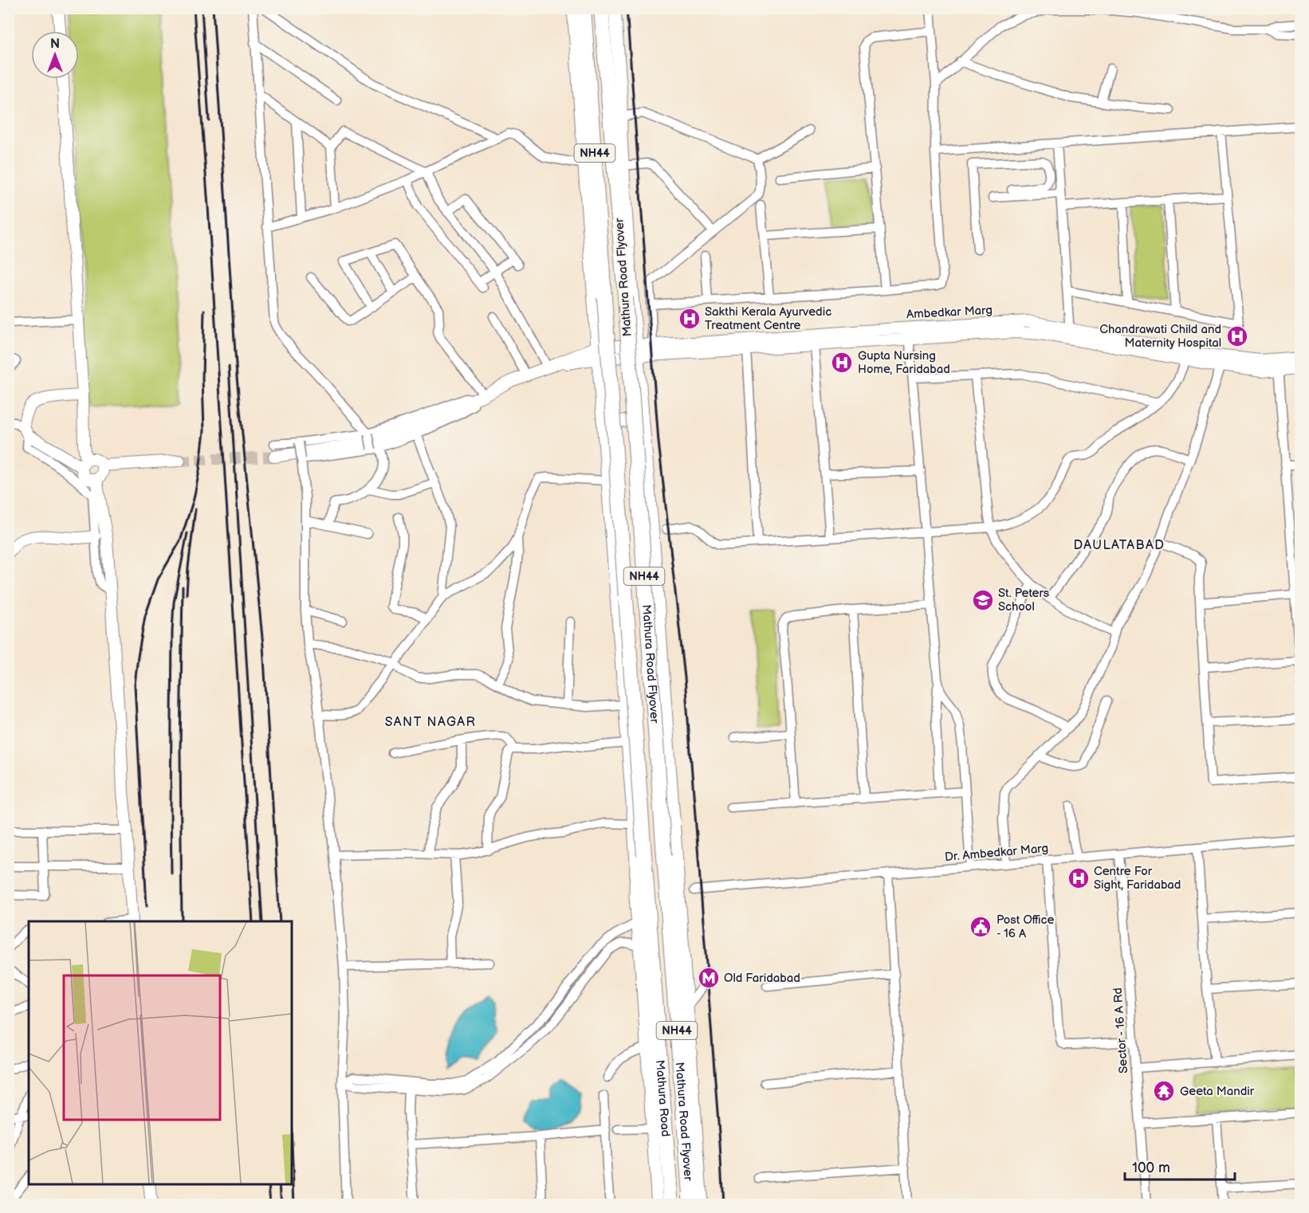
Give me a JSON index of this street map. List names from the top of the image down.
{
  "streets": {
    "highway": ["NH44", "Mathura Road Flyover", "Mathura Road"],
    "street": ["Ambedkar Marg", "Dr. Ambedkar Marg", "Sector - 16 A Rd"]
  },
  "crossings": [
    ["Mathura Road Flyover", "Mathura Road"],
    ["Dr. Ambedkar Marg", "Sector - 16 A Rd"]
  ],
  "districts": ["DAULATABAD", "SANT NAGAR"],
  "places": {
    "hospital": [
      "Sakthi Kerala Ayurvedic Treatment Centre",
      "Chandrawati Child and Maternity Hospital",
      "Gupta Nursing Home, Faridabad",
      "Centre For Sight, Faridabad"
    ],
    "school or university": ["St. Peters School"],
    "public building": ["Post Office - 16 A"],
    "metro station": ["Old Faridabad"],
    "temple": ["Geeta Mandir"]
  },
  "scale_bar": "100 m",
  "north": "top"
}
